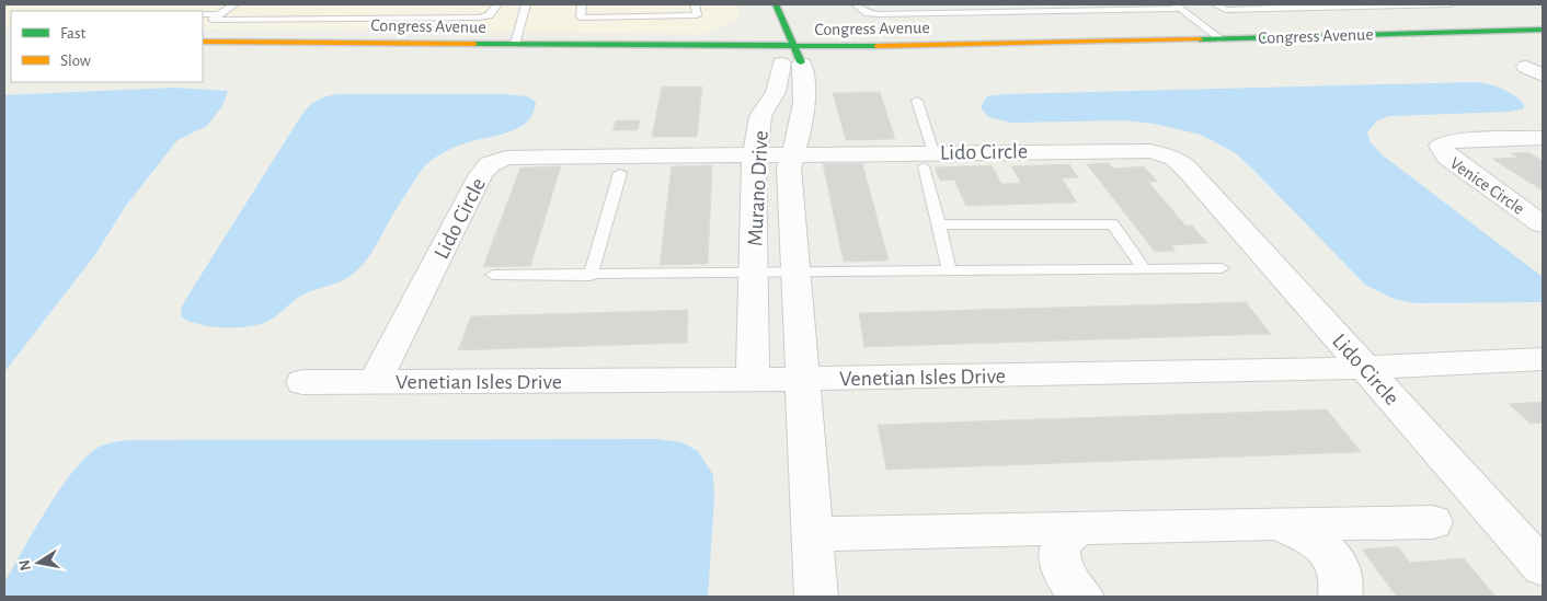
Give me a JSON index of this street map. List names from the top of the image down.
{
  "streets": {
    "street": [
      "Congress Avenue",
      "Lido Circle",
      "Venice Circle",
      "Murano Drive",
      "Venetian Isles Drive"
    ]
  },
  "crossings": [
    ["Congress Avenue", "Murano Drive"],
    ["Lido Circle", "Murano Drive"],
    ["Lido Circle", "Venetian Isles Drive"],
    ["Murano Drive", "Venetian Isles Drive"]
  ],
  "legend": ["Fast", "Slow"],
  "north": "left"
}
